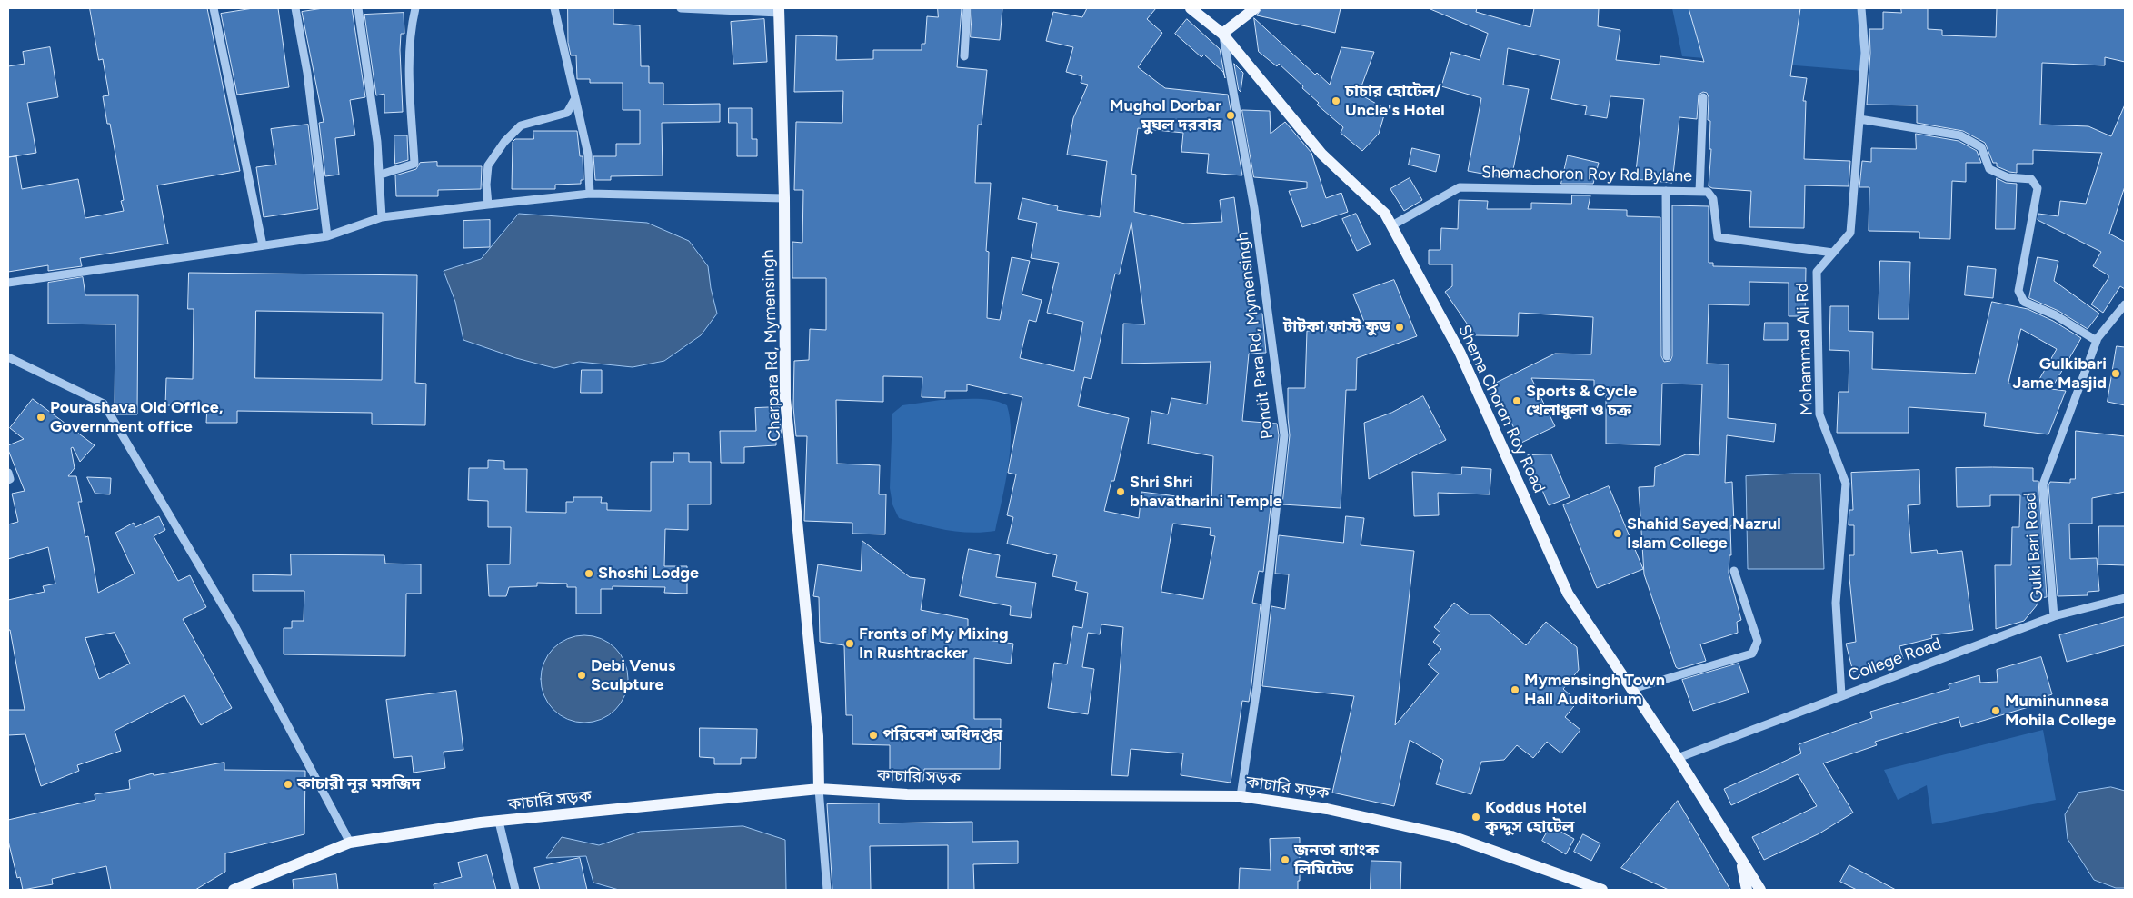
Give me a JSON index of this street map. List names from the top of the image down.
{
  "streets": {
    "main road": ["Charpara Rd, Mymensingh", "Shema Choron Roy Road", "কাচারি সড়ক"],
    "street": [
      "Shemachoron Roy Rd Bylane",
      "Pondit Para Rd, Mymensingh",
      "Mohammad Ali Rd",
      "Gulki Bari Road",
      "College Road"
    ]
  },
  "crossings": [
    ["Shemachoron Roy Rd Bylane", "Mohammad Ali Rd"],
    ["Shemachoron Roy Rd Bylane", "Shema Choron Roy Road"],
    ["Pondit Para Rd, Mymensingh", "Shema Choron Roy Road"],
    ["Pondit Para Rd, Mymensingh", "কাচারি সড়ক"],
    ["Charpara Rd, Mymensingh", "কাচারি সড়ক"],
    ["Mohammad Ali Rd", "College Road"],
    ["Shema Choron Roy Road", "College Road"],
    ["Gulki Bari Road", "College Road"]
  ],
  "places": [
    "চাচার হোটেল/ Uncle's Hotel",
    "Mughol Dorbar মুঘল দরবার",
    "টাটকা ফাস্ট ফুড",
    "Gulkibari Jame Masjid",
    "Sports & Cycle খেলাধুলা ও চক্র",
    "Pourashava Old Office, Government office",
    "Shri Shri bhavatharini Temple",
    "Shahid Sayed Nazrul Islam College",
    "Shoshi Lodge",
    "Fronts of My Mixing In Rushtracker",
    "Debi Venus Sculpture",
    "Mymensingh Town Hall Auditorium",
    "Muminunnesa Mohila College",
    "পরিবেশ অধিদপ্তর",
    "কাচারী নূর মসজিদ",
    "Koddus Hotel কৃদ্দুস হোটেল",
    "জনতা ব্যাংক লিমিটেড"
  ]
}
